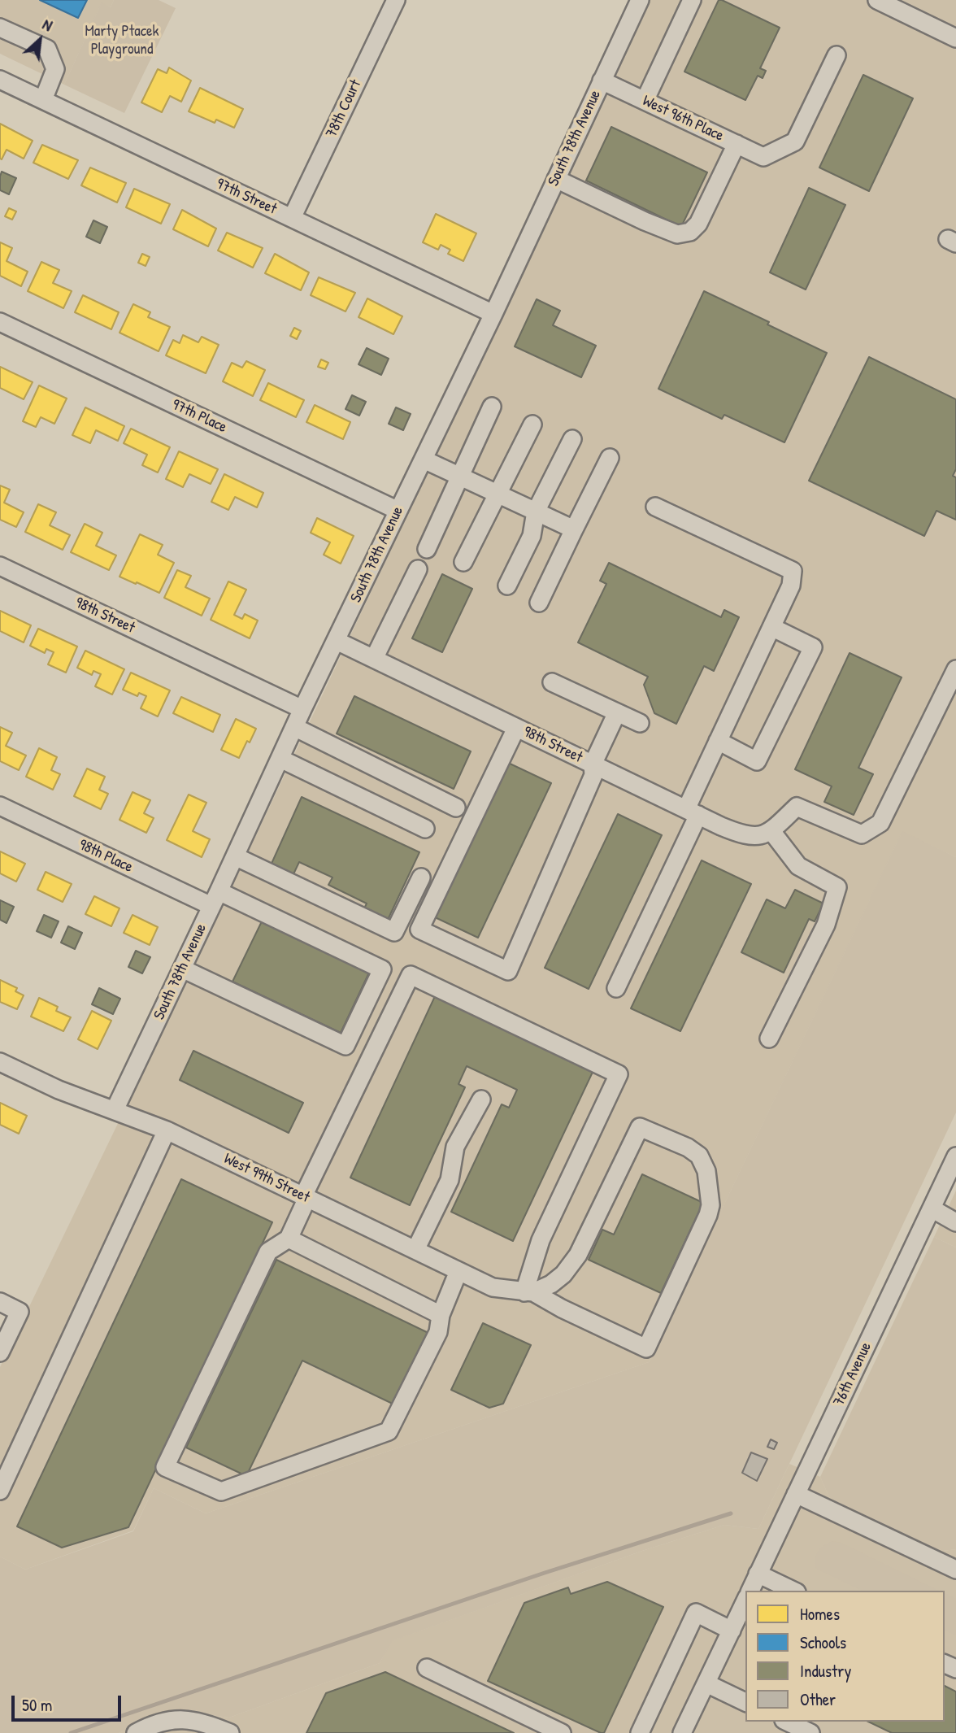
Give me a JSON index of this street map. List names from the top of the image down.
{
  "streets": {
    "street": [
      "78th Court",
      "West 96th Place",
      "South 78th Avenue",
      "97th Street",
      "97th Place",
      "98th Street",
      "98th Place",
      "West 99th Street",
      "76th Avenue"
    ]
  },
  "crossings": [
    ["78th Court", "97th Street"],
    ["West 96th Place", "South 78th Avenue"],
    ["South 78th Avenue", "97th Street"],
    ["South 78th Avenue", "97th Place"],
    ["South 78th Avenue", "98th Street"],
    ["South 78th Avenue", "98th Place"],
    ["South 78th Avenue", "West 99th Street"]
  ],
  "parks": ["Marty Ptacek Playground"],
  "legend": [
    "Homes",
    "Schools",
    "Industry",
    "Other"
  ],
  "scale_bar": "50 m",
  "north": "top right"
}
